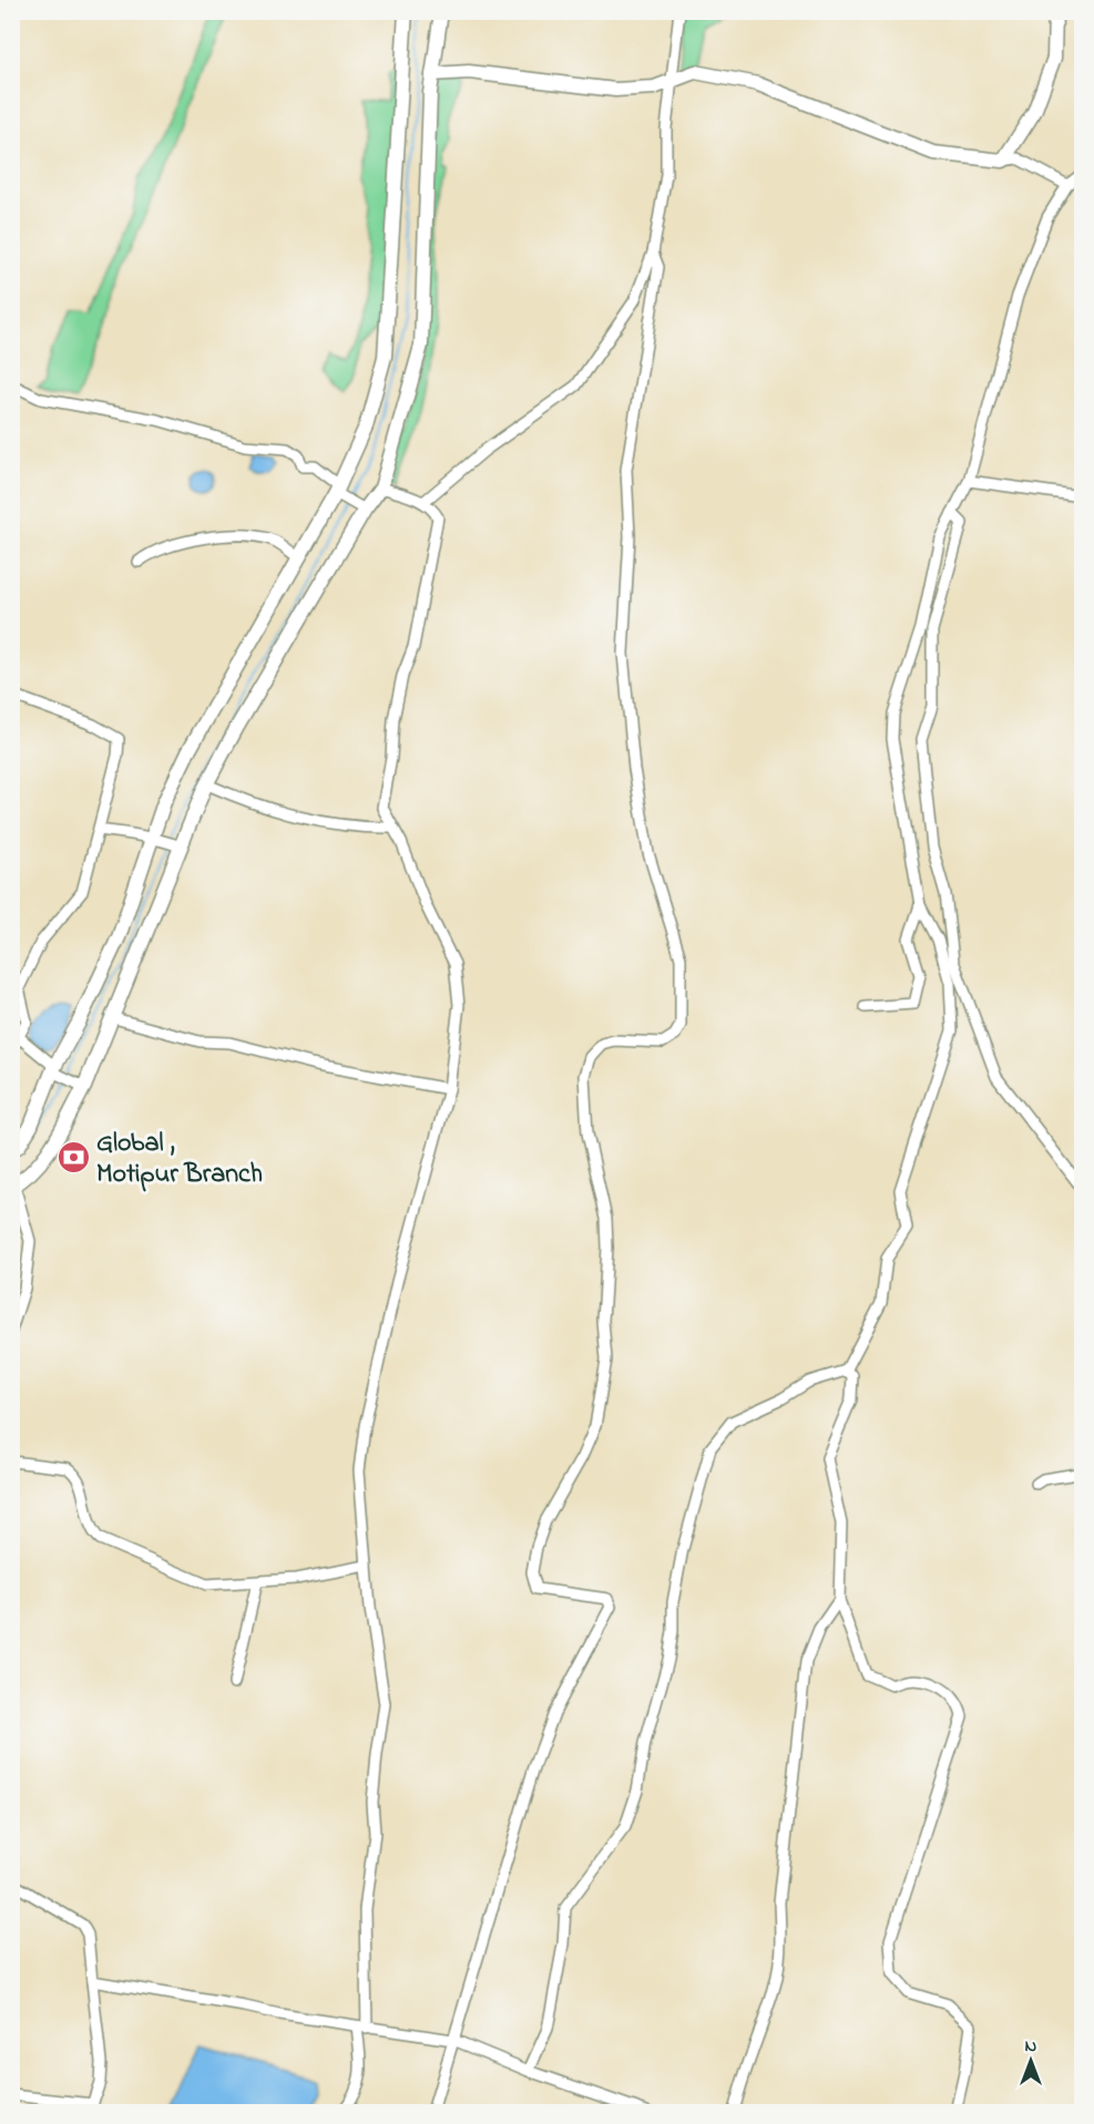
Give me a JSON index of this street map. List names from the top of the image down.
{
  "places": {
    "bank": ["Global , Motipur Branch"]
  },
  "north": "top"
}
